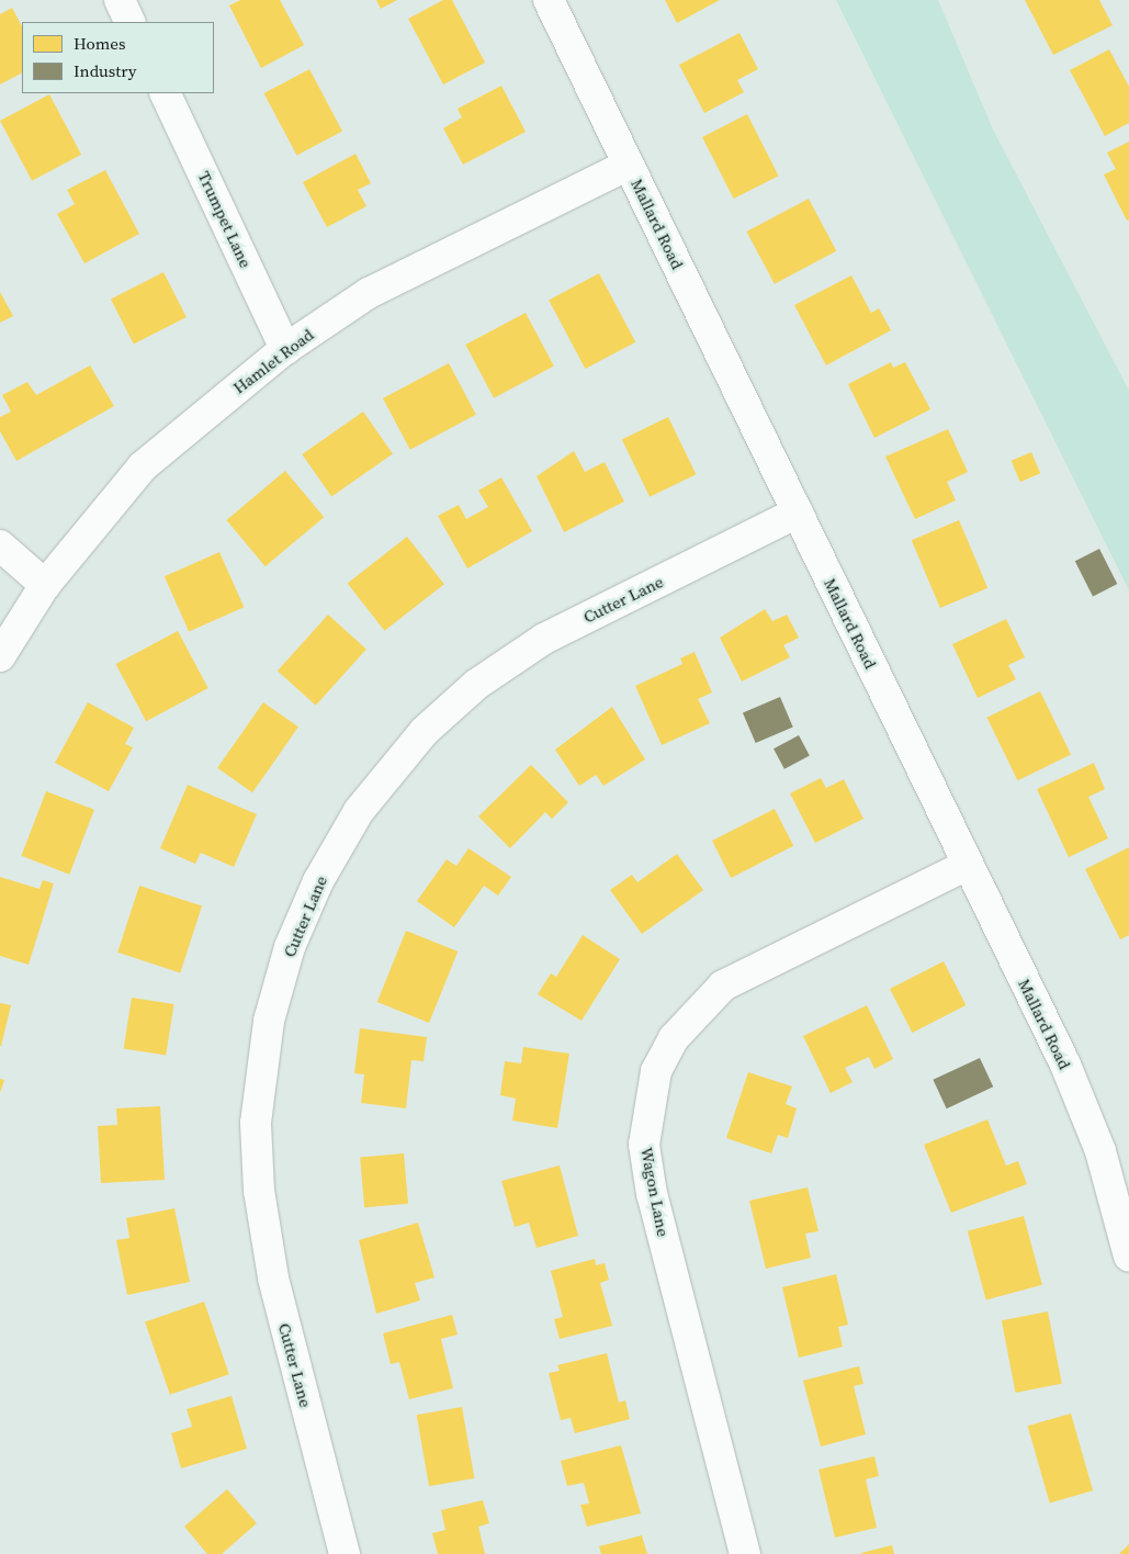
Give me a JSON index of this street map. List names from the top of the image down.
{
  "streets": {
    "street": [
      "Trumpet Lane",
      "Mallard Road",
      "Hamlet Road",
      "Cutter Lane",
      "Wagon Lane"
    ]
  },
  "crossings": [
    ["Trumpet Lane", "Hamlet Road"],
    ["Mallard Road", "Hamlet Road"],
    ["Mallard Road", "Cutter Lane"],
    ["Mallard Road", "Wagon Lane"]
  ],
  "legend": ["Homes", "Industry"]
}
